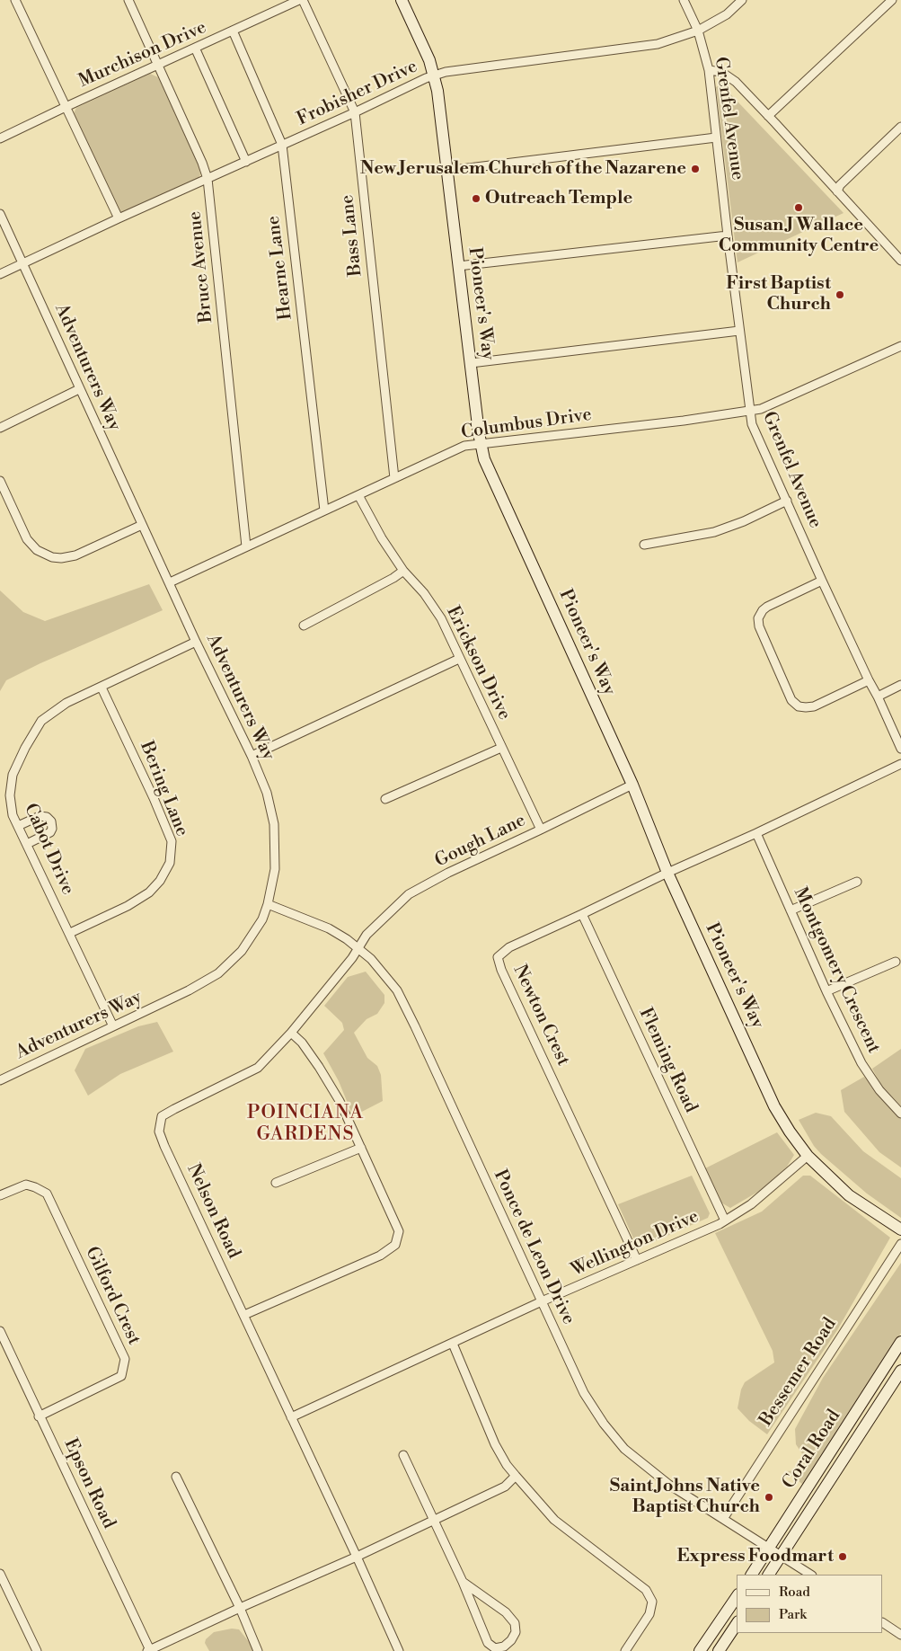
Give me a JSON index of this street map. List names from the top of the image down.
{
  "streets": {
    "main road": ["Pioneer's Way", "Coral Road"],
    "street": [
      "Murchison Drive",
      "Frobisher Drive",
      "Grenfel Avenue",
      "Bass Lane",
      "Bruce Avenue",
      "Hearne Lane",
      "Adventurers Way",
      "Columbus Drive",
      "Erickson Drive",
      "Bering Lane",
      "Gough Lane",
      "Cabot Drive",
      "Montgomery Crescent",
      "Newton Crest",
      "Fleming Road",
      "Nelson Road",
      "Wellington Drive",
      "Ponce de Leon Drive",
      "Gilford Crest",
      "Bessemer Road",
      "Epson Road"
    ]
  },
  "crossings": [
    ["Murchison Drive", "Bruce Avenue"],
    ["Murchison Drive", "Hearne Lane"],
    ["Frobisher Drive", "Grenfel Avenue"],
    ["Frobisher Drive", "Bass Lane"],
    ["Frobisher Drive", "Bruce Avenue"],
    ["Frobisher Drive", "Hearne Lane"],
    ["Frobisher Drive", "Pioneer's Way"],
    ["Frobisher Drive", "Adventurers Way"],
    ["Grenfel Avenue", "Columbus Drive"],
    ["Bass Lane", "Columbus Drive"],
    ["Bruce Avenue", "Columbus Drive"],
    ["Hearne Lane", "Columbus Drive"],
    ["Pioneer's Way", "Columbus Drive"],
    ["Pioneer's Way", "Gough Lane"],
    ["Pioneer's Way", "Newton Crest"],
    ["Pioneer's Way", "Wellington Drive"],
    ["Adventurers Way", "Columbus Drive"],
    ["Adventurers Way", "Cabot Drive"],
    ["Adventurers Way", "Ponce de Leon Drive"],
    ["Columbus Drive", "Erickson Drive"],
    ["Erickson Drive", "Gough Lane"],
    ["Bering Lane", "Cabot Drive"],
    ["Gough Lane", "Nelson Road"],
    ["Gough Lane", "Ponce de Leon Drive"],
    ["Montgomery Crescent", "Newton Crest"],
    ["Newton Crest", "Fleming Road"],
    ["Newton Crest", "Wellington Drive"],
    ["Fleming Road", "Wellington Drive"],
    ["Nelson Road", "Wellington Drive"],
    ["Nelson Road", "Ponce de Leon Drive"],
    ["Wellington Drive", "Ponce de Leon Drive"],
    ["Ponce de Leon Drive", "Bessemer Road"],
    ["Ponce de Leon Drive", "Coral Road"],
    ["Gilford Crest", "Epson Road"]
  ],
  "districts": ["POINCIANA GARDENS"],
  "places": [
    "New Jerusalem Church of the Nazarene",
    "Outreach Temple",
    "Susan J Wallace Community Centre",
    "First Baptist Church",
    "Saint Johns Native Baptist Church",
    "Express Foodmart"
  ],
  "legend": ["Road", "Park"]
}
